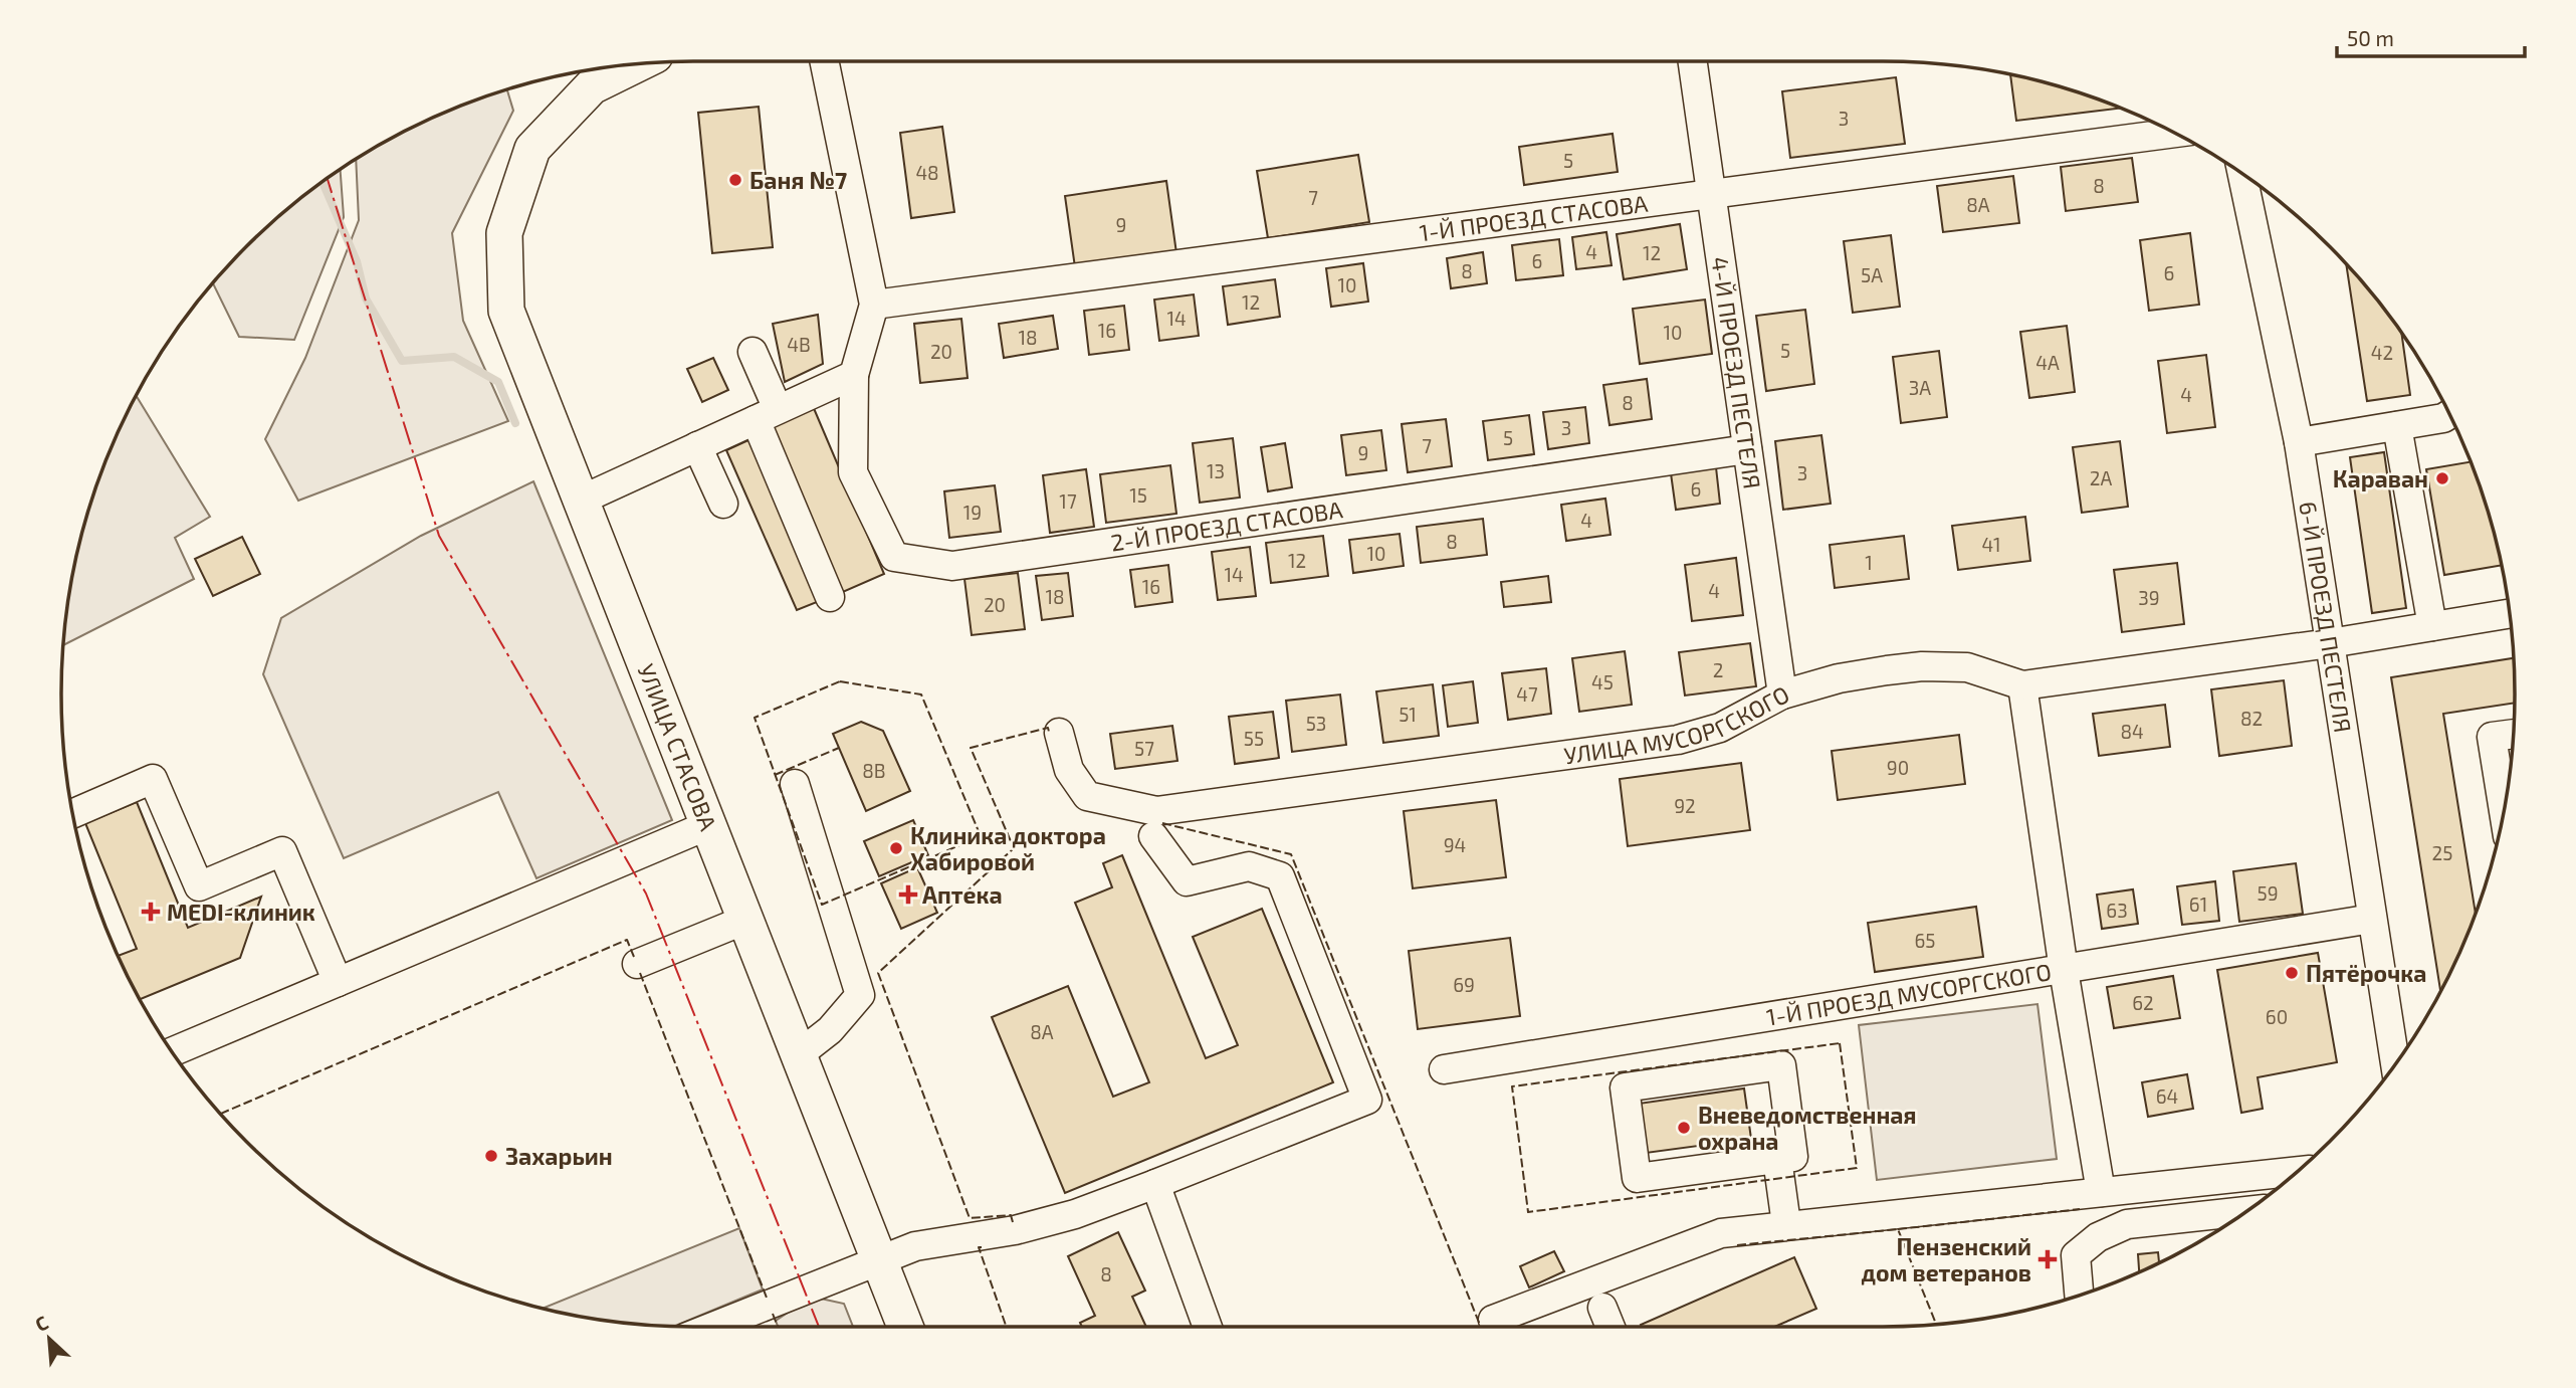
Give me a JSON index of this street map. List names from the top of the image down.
{
  "streets": {
    "main road": ["УЛИЦА СТАСОВА"],
    "street": [
      "1-Й ПРОЕЗД СТАСОВА",
      "4-Й ПРОЕЗД ПЕСТЕЛЯ",
      "2-Й ПРОЕЗД СТАСОВА",
      "6-Й ПРОЕЗД ПЕСТЕЛЯ",
      "УЛИЦА МУСОРГСКОГО",
      "1-Й ПРОЕЗД МУСОРГСКОГО"
    ]
  },
  "crossings": [
    ["1-Й ПРОЕЗД СТАСОВА", "4-Й ПРОЕЗД ПЕСТЕЛЯ"],
    ["4-Й ПРОЕЗД ПЕСТЕЛЯ", "2-Й ПРОЕЗД СТАСОВА"],
    ["4-Й ПРОЕЗД ПЕСТЕЛЯ", "УЛИЦА МУСОРГСКОГО"],
    ["6-Й ПРОЕЗД ПЕСТЕЛЯ", "УЛИЦА МУСОРГСКОГО"],
    ["6-Й ПРОЕЗД ПЕСТЕЛЯ", "1-Й ПРОЕЗД МУСОРГСКОГО"]
  ],
  "places": {
    "other": [
      "Баня №7",
      "Караван",
      "Клиника доктора Хабировой",
      "Пятёрочка",
      "Вневедомственная охрана",
      "Захарьин"
    ],
    "health": ["Аптека", "MEDI-клиник", "Пензенский дом ветеранов"]
  },
  "house_numbers": [
    "3",
    "5",
    "48",
    "8",
    "7",
    "8А",
    "9",
    "4",
    "12",
    "6",
    "8",
    "6",
    "5А",
    "10",
    "12",
    "14",
    "16",
    "10",
    "18",
    "4В",
    "5",
    "20",
    "42",
    "4А",
    "3А",
    "4",
    "8",
    "3",
    "5",
    "7",
    "9",
    "13",
    "3",
    "2А",
    "6",
    "15",
    "17",
    "19",
    "4",
    "8",
    "41",
    "10",
    "12",
    "1",
    "14",
    "16",
    "4",
    "18",
    "39",
    "20",
    "2",
    "45",
    "47",
    "51",
    "82",
    "53",
    "84",
    "55",
    "57",
    "90",
    "8В",
    "92",
    "94",
    "25",
    "59",
    "61",
    "63",
    "65",
    "69",
    "62",
    "60",
    "8А",
    "64",
    "8"
  ],
  "scale_bar": "50 m",
  "north": "top left"
}
